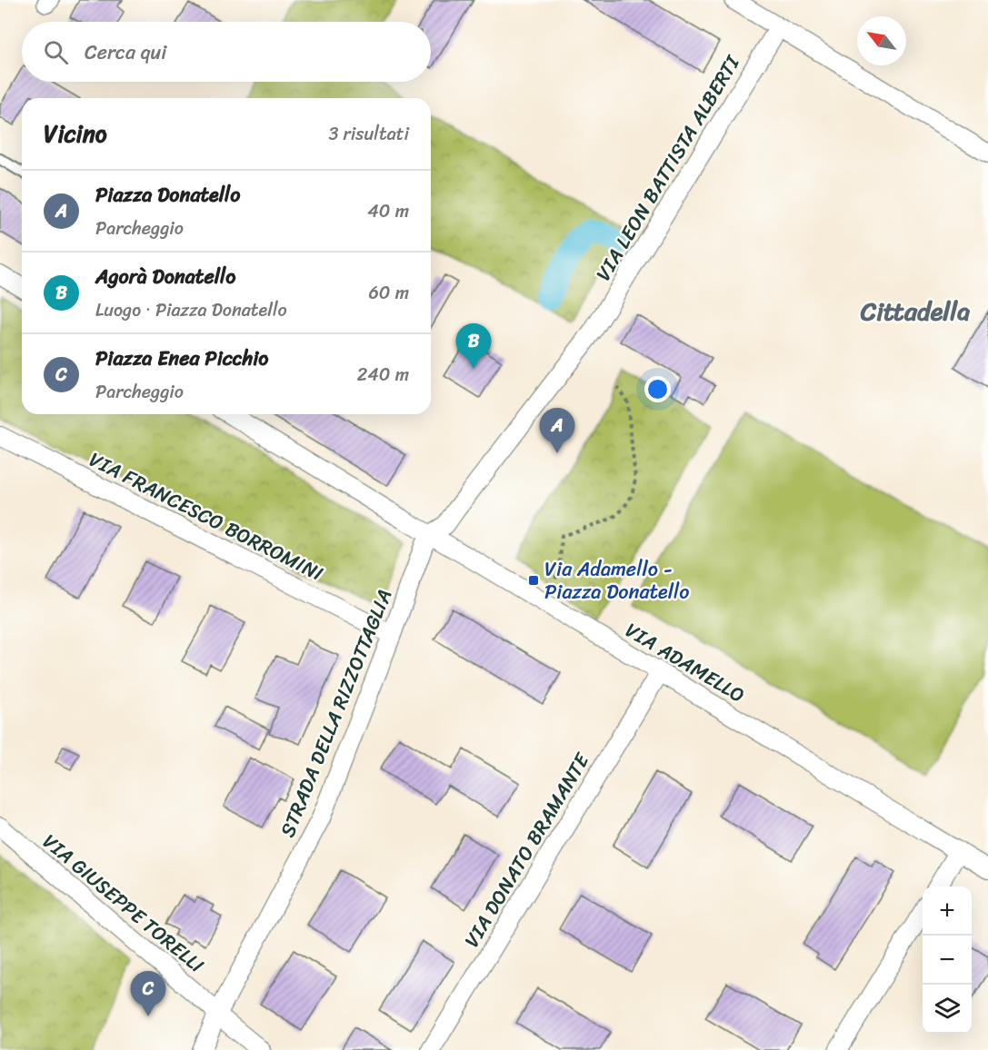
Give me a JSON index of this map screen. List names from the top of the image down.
{
  "streets": {
    "street": [
      "VIA LEON BATTISTA ALBERTI",
      "VIA FRANCESCO BORROMINI",
      "VIA ADAMELLO",
      "STRADA DELLA RIZZOTTAGLIA",
      "VIA DONATO BRAMANTE",
      "VIA GIUSEPPE TORELLI"
    ]
  },
  "crossings": [
    ["VIA LEON BATTISTA ALBERTI", "VIA ADAMELLO"],
    ["VIA LEON BATTISTA ALBERTI", "STRADA DELLA RIZZOTTAGLIA"],
    ["VIA FRANCESCO BORROMINI", "STRADA DELLA RIZZOTTAGLIA"],
    ["VIA ADAMELLO", "STRADA DELLA RIZZOTTAGLIA"],
    ["VIA ADAMELLO", "VIA DONATO BRAMANTE"],
    ["STRADA DELLA RIZZOTTAGLIA", "VIA GIUSEPPE TORELLI"]
  ],
  "districts": ["Cittadella"],
  "places": {
    "transit": ["Via Adamello - Piazza Donatello"]
  },
  "north": "top left",
  "page": {
    "search": "Cerca qui",
    "heading": ["Vicino", "3 risultati"],
    "list": [
      {
        "mark": "A",
        "name": "Piazza Donatello",
        "note": "Parcheggio",
        "value": "40 m"
      },
      {
        "mark": "B",
        "name": "Agorà Donatello",
        "note": "Luogo · Piazza Donatello",
        "value": "60 m"
      },
      {
        "mark": "C",
        "name": "Piazza Enea Picchio",
        "note": "Parcheggio",
        "value": "240 m"
      }
    ],
    "pins": ["B", "A", "C"],
    "map_buttons": ["+", "−"]
  }
}
